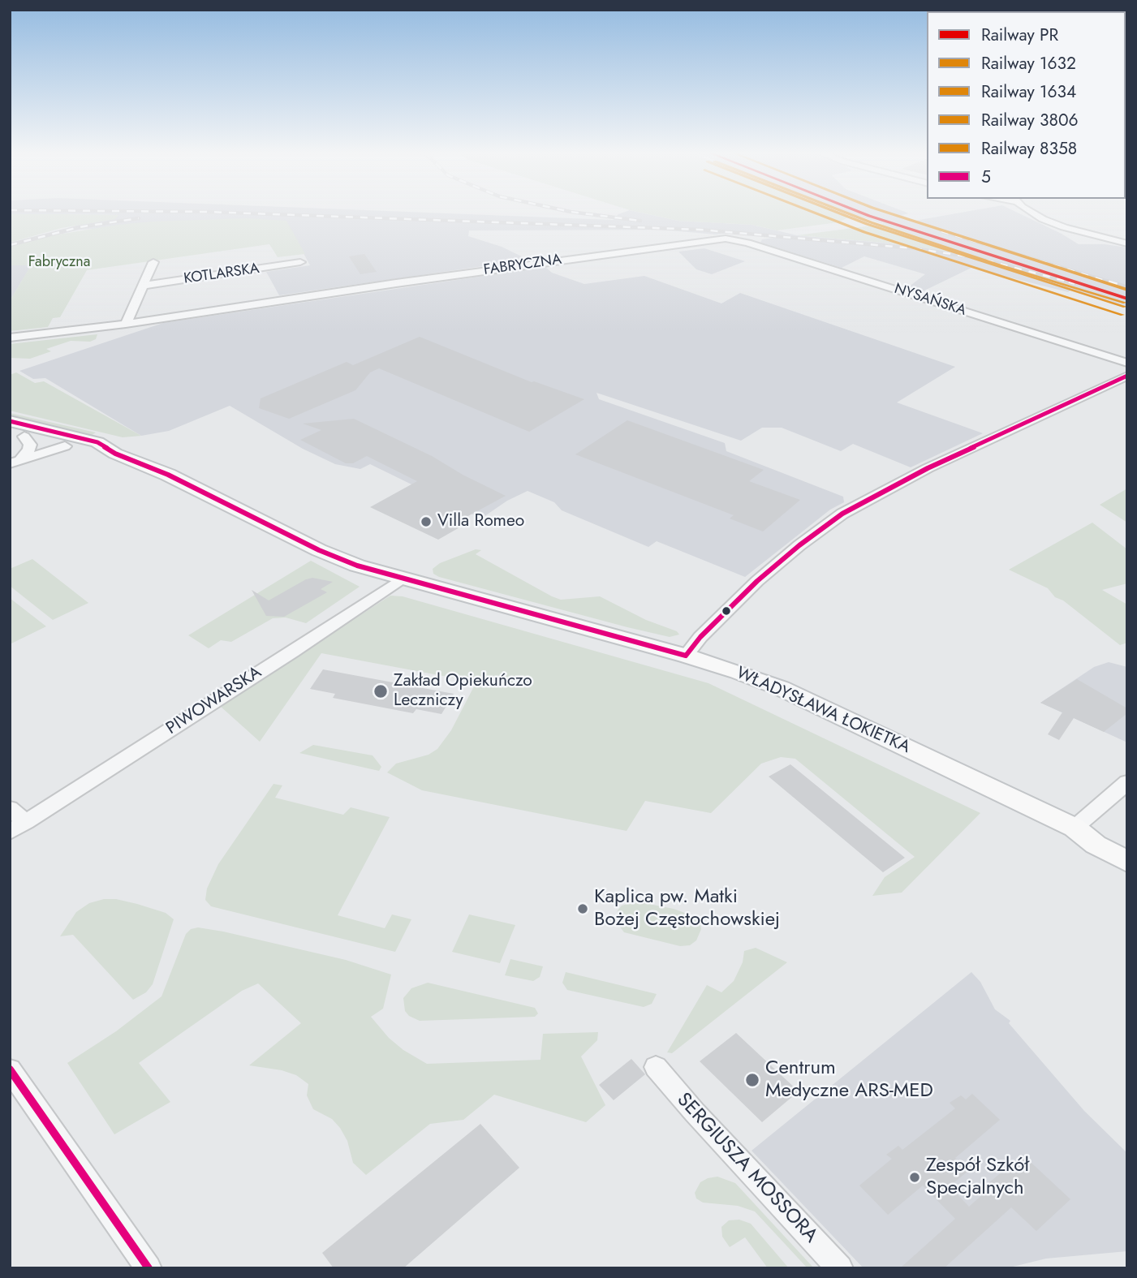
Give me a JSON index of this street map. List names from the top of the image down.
{
  "streets": {
    "main road": ["WŁADYSŁAWA ŁOKIETKA"],
    "street": [
      "FABRYCZNA",
      "KOTLARSKA",
      "NYSAŃSKA",
      "PIWOWARSKA",
      "SERGIUSZA MOSSORA"
    ]
  },
  "crossings": [
    ["FABRYCZNA", "NYSAŃSKA"],
    ["PIWOWARSKA", "WŁADYSŁAWA ŁOKIETKA"]
  ],
  "parks": ["Fabryczna"],
  "places": [
    "Villa Romeo",
    "Zakład Opiekuńczo Leczniczy",
    "Kaplica pw. Matki Bożej Częstochowskiej",
    "Centrum Medyczne ARS-MED",
    "Zespół Szkół Specjalnych"
  ],
  "lines": [
    "rail line PR",
    "rail line 1632",
    "rail line 1634",
    "rail line 3806",
    "rail line 8358",
    "transit line 5"
  ],
  "legend": [
    "Railway PR",
    "Railway 1632",
    "Railway 1634",
    "Railway 3806",
    "Railway 8358",
    "5"
  ]
}
